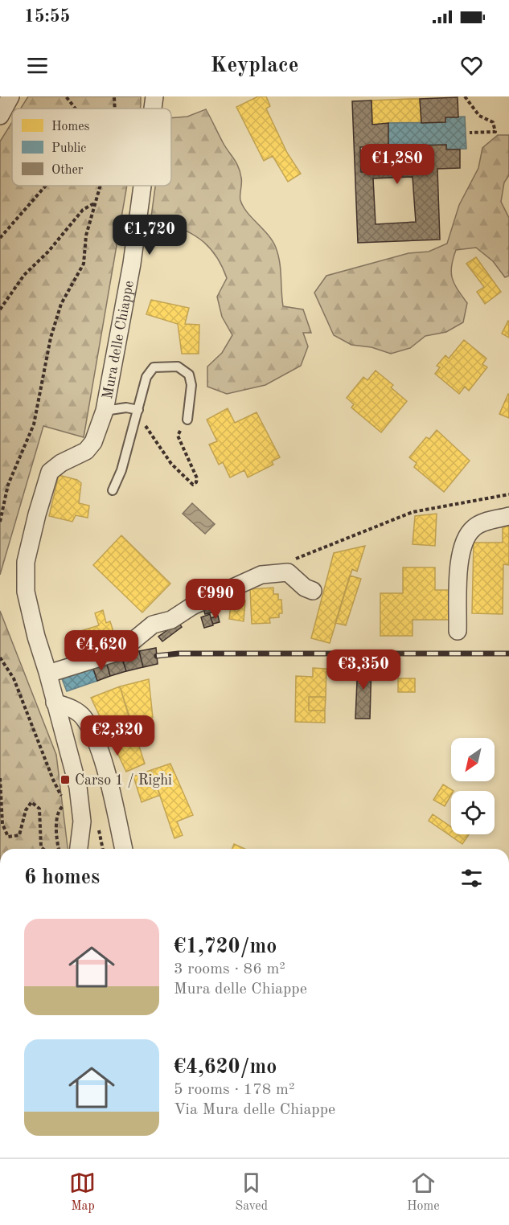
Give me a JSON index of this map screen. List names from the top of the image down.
{
  "streets": {
    "street": ["Mura delle Chiappe"]
  },
  "places": {
    "transit": ["Carso 1 / Righi"]
  },
  "legend": ["Homes", "Public", "Other"],
  "north": "bottom left",
  "page": {
    "status": "15:55",
    "header": "Keyplace",
    "price": [
      "€1,280",
      "€1,720",
      "€990",
      "€4,620",
      "€3,350",
      "€2,320"
    ],
    "heading": "6 homes",
    "list": [
      {
        "name": "€1,720/mo",
        "note": "3 rooms · 86 m² · Mura delle Chiappe"
      },
      {
        "name": "€4,620/mo",
        "note": "5 rooms · 178 m² · Via Mura delle Chiappe"
      }
    ],
    "tabs": ["Map", "Saved", "Home"]
  }
}
